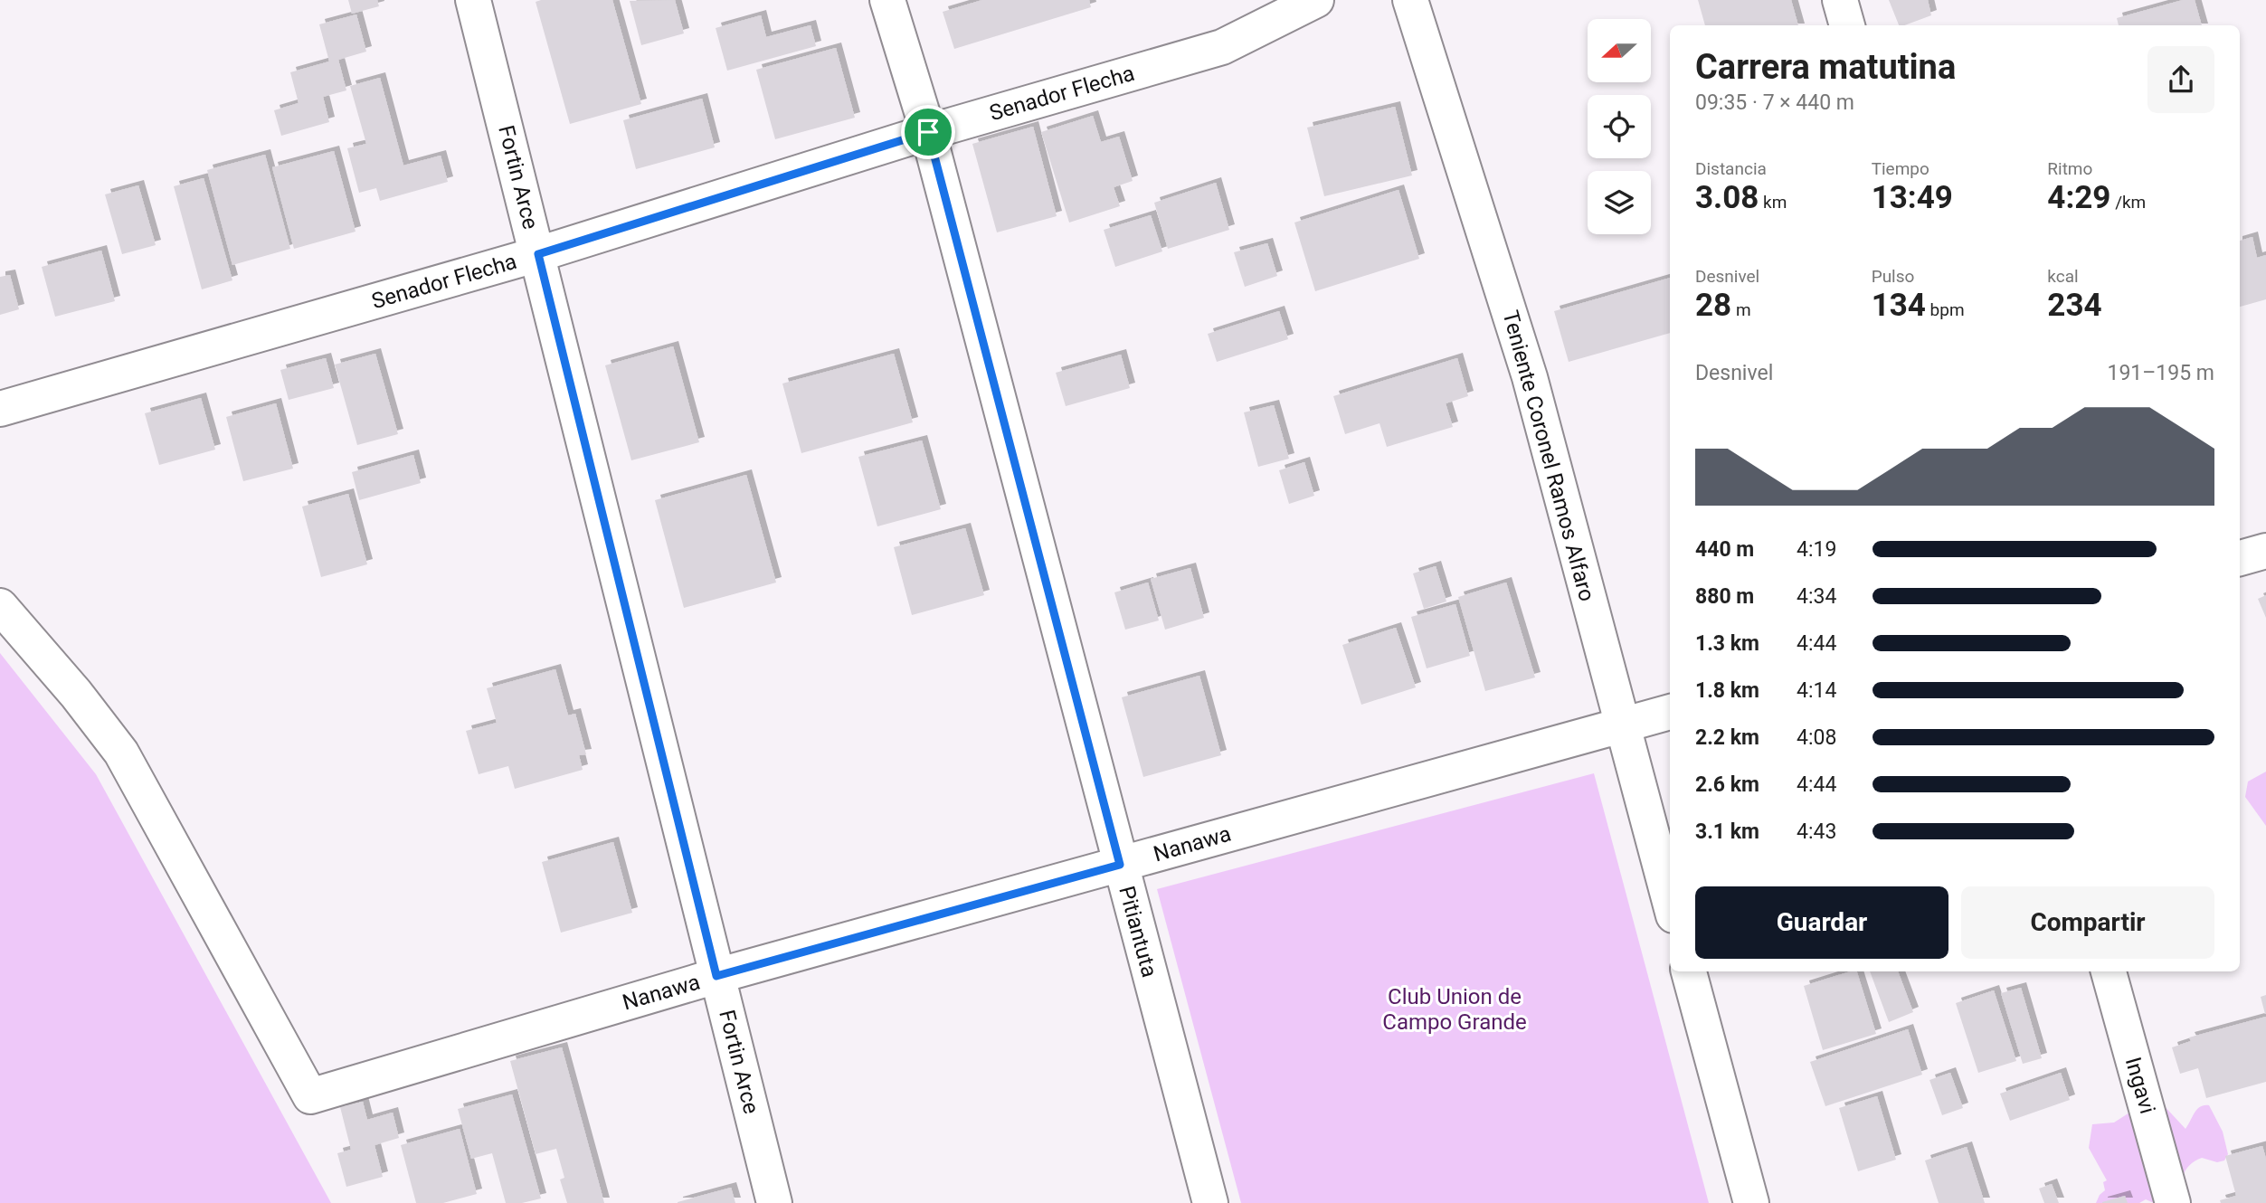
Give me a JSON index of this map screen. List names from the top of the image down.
{
  "streets": {
    "street": [
      "Senador Flecha",
      "Fortin Arce",
      "Teniente Coronel Ramos Alfaro",
      "Nanawa",
      "Pitiantuta",
      "Ingavi"
    ]
  },
  "crossings": [
    ["Senador Flecha", "Fortin Arce"],
    ["Senador Flecha", "Pitiantuta"],
    ["Fortin Arce", "Nanawa"],
    ["Teniente Coronel Ramos Alfaro", "Nanawa"],
    ["Nanawa", "Pitiantuta"]
  ],
  "parks": ["Club Union de Campo Grande"],
  "north": "left",
  "page": {
    "heading": ["Carrera matutina", "09:35 · 7 × 440 m"],
    "stats": [
      ["Distancia", "3.08 km"],
      ["Tiempo", "13:49"],
      ["Ritmo", "4:29 /km"],
      ["Desnivel", "28 m"],
      ["Pulso", "134 bpm"],
      ["kcal", "234"]
    ],
    "chart": ["Desnivel", "191–195 m"],
    "list": [
      {
        "name": "440 m",
        "note": "4:19"
      },
      {
        "name": "880 m",
        "note": "4:34"
      },
      {
        "name": "1.3 km",
        "note": "4:44"
      },
      {
        "name": "1.8 km",
        "note": "4:14"
      },
      {
        "name": "2.2 km",
        "note": "4:08"
      },
      {
        "name": "2.6 km",
        "note": "4:44"
      },
      {
        "name": "3.1 km",
        "note": "4:43"
      }
    ],
    "buttons": ["Guardar", "Compartir"]
  }
}
